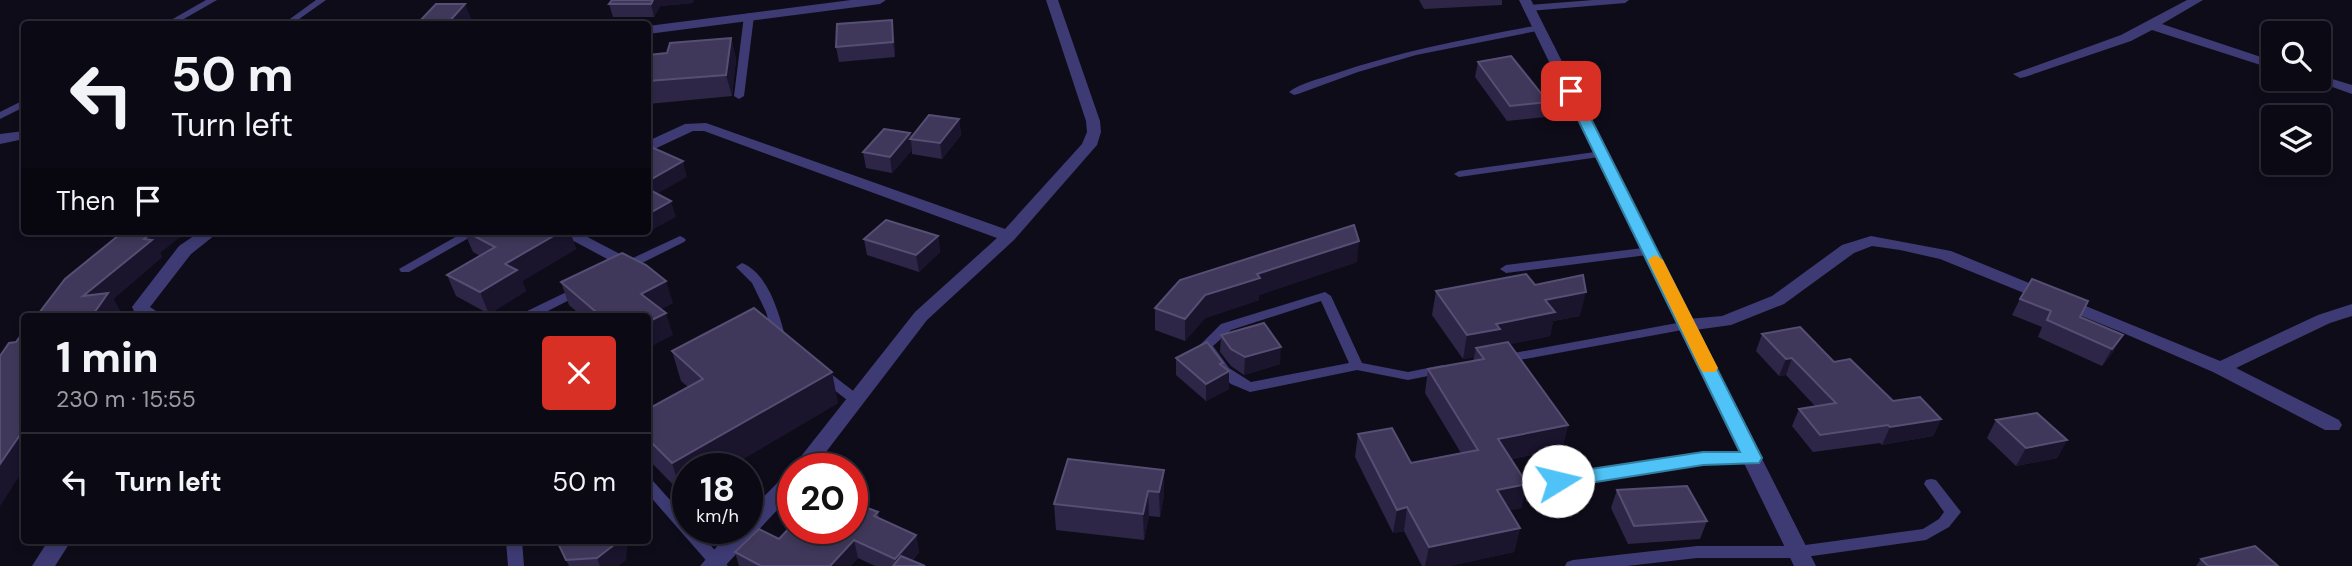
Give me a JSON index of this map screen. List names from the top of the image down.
{
  "page": {
    "turn": ["50 m", "Turn left"],
    "then": "Then",
    "heading": ["1 min", "230 m · 15:55"],
    "list": [
      {
        "name": "Turn left",
        "value": "50 m"
      }
    ],
    "speed": "18 km/h",
    "limit": "20"
  }
}
